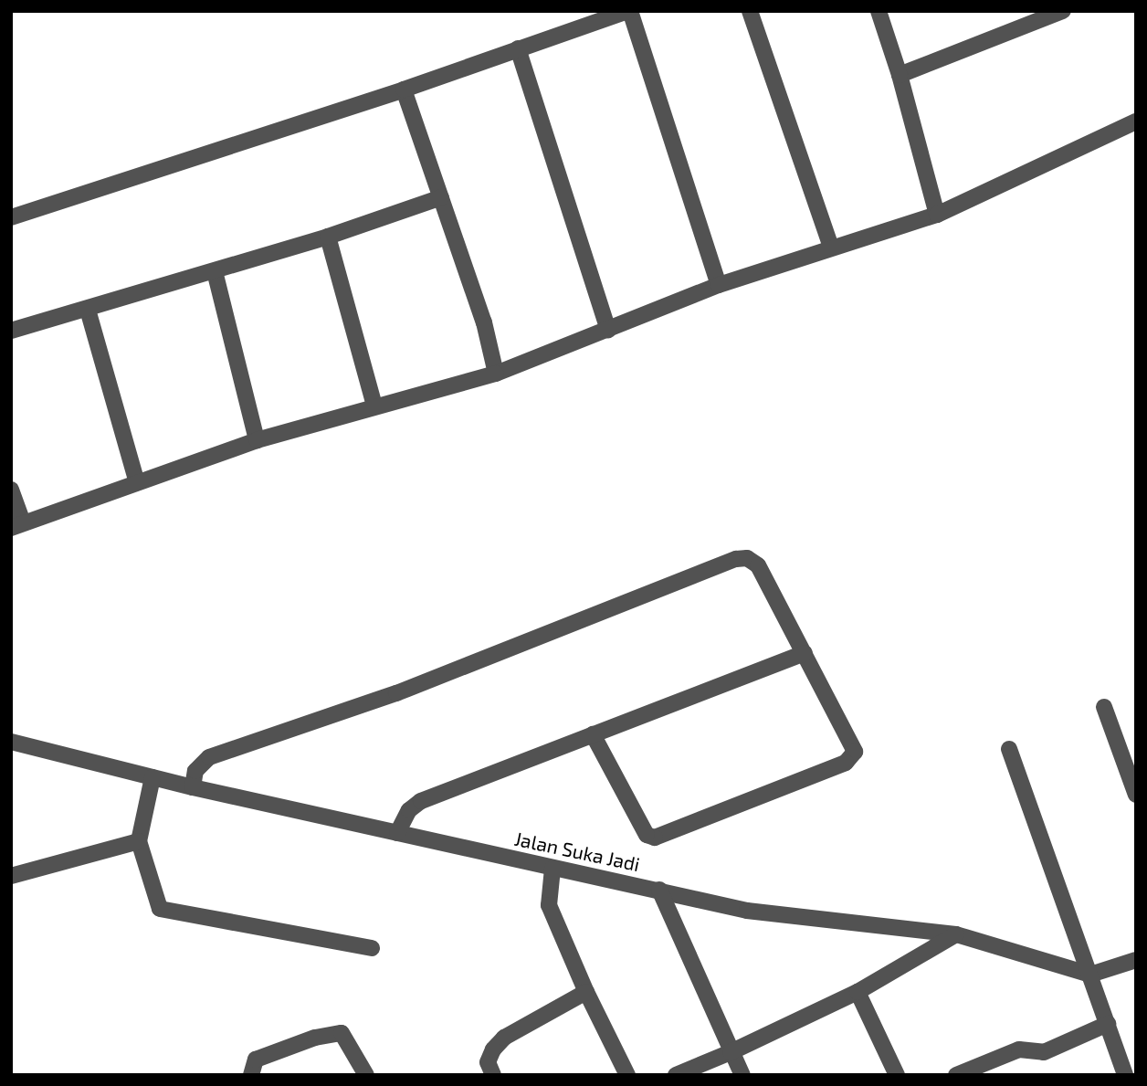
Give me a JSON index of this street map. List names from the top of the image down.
{
  "streets": {
    "street": ["Jalan Suka Jadi"]
  }
}
